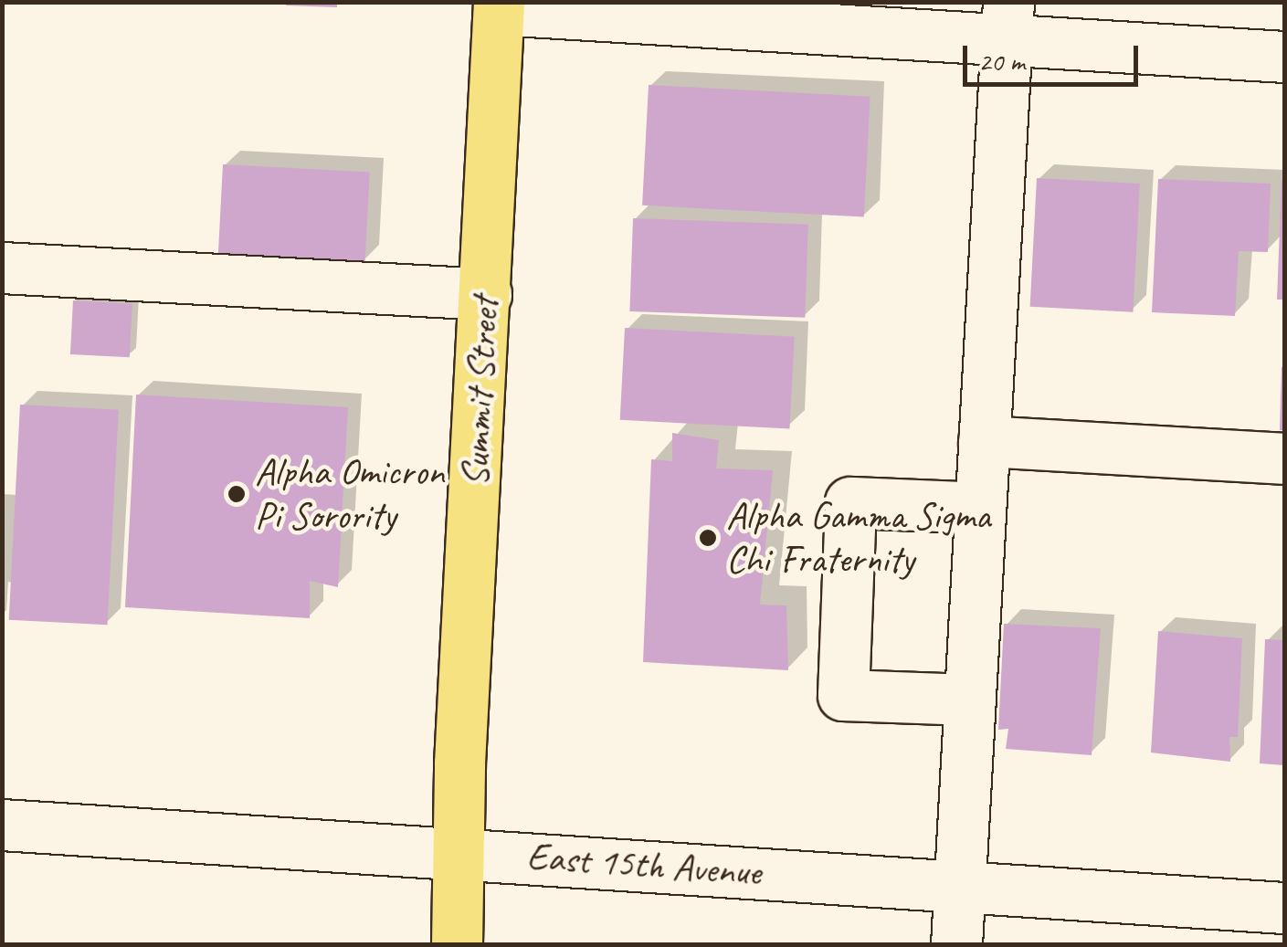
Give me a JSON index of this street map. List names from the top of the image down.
{
  "streets": {
    "main road": ["Summit Street"],
    "street": ["East 15th Avenue"]
  },
  "crossings": [
    ["Summit Street", "East 15th Avenue"]
  ],
  "places": ["Alpha Omicron Pi Sorority", "Alpha Gamma Sigma Chi Fraternity"],
  "scale_bar": "20 m"
}
